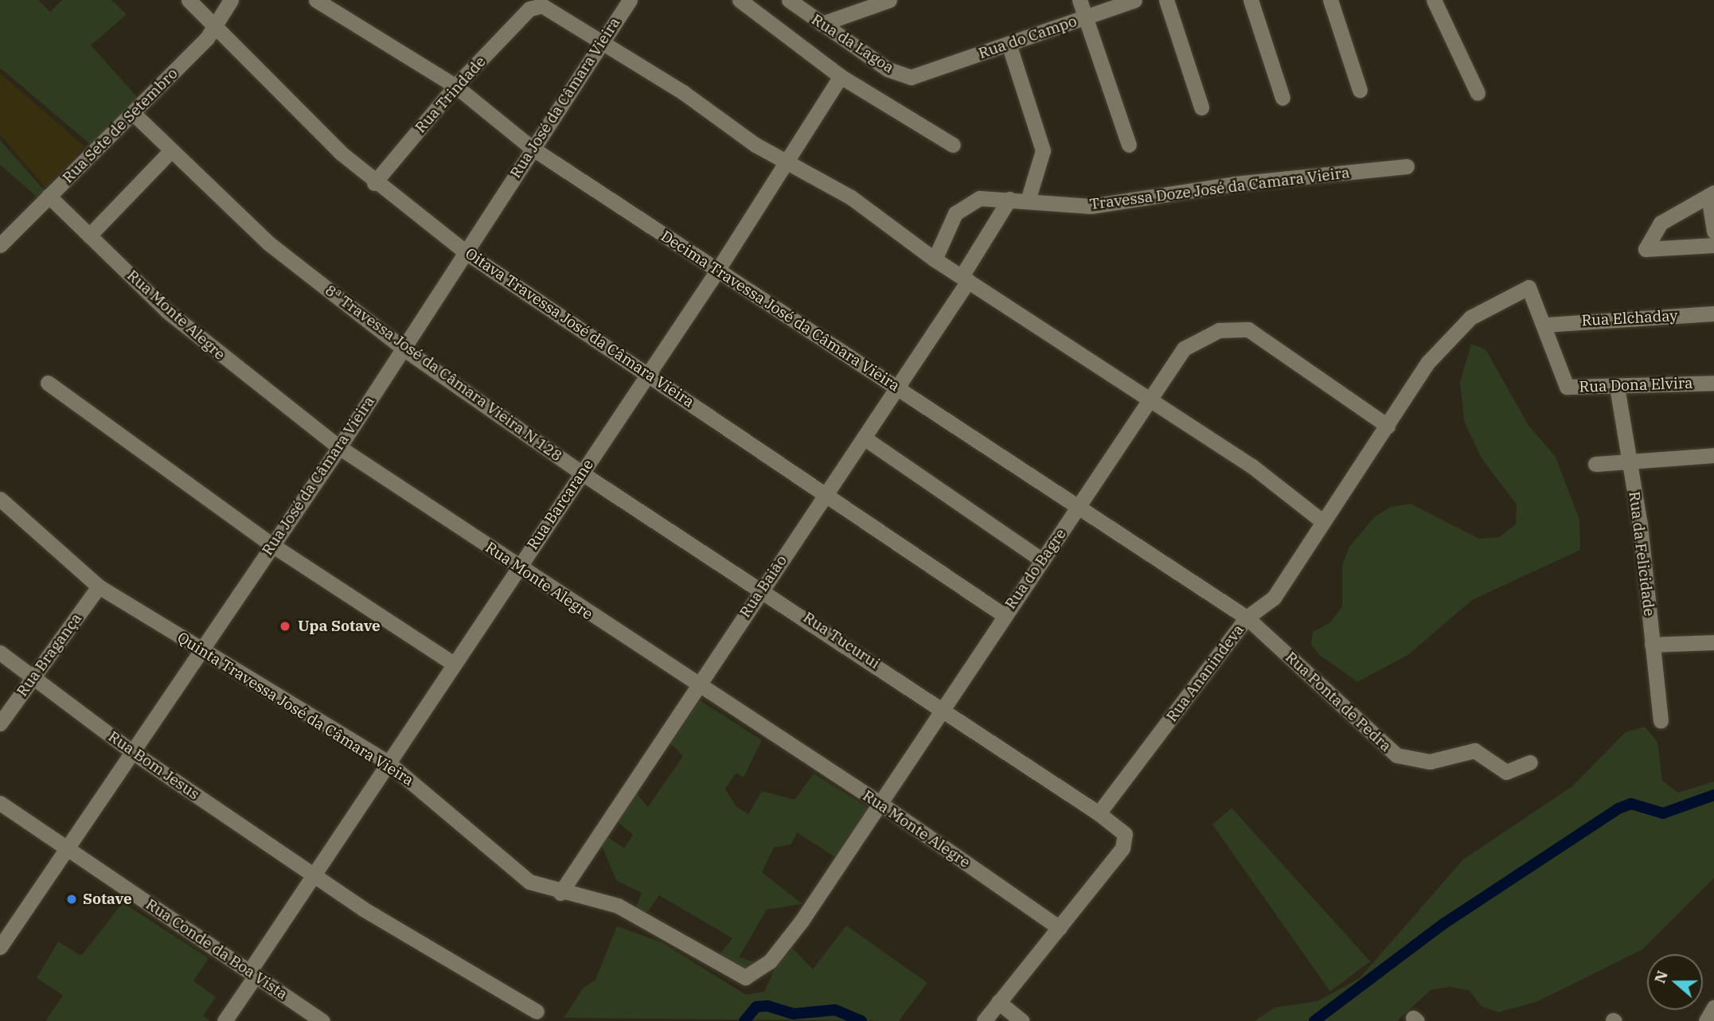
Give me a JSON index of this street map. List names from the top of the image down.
{
  "streets": {
    "street": [
      "Rua do Campo",
      "Rua da Lagoa",
      "Rua Trindade",
      "Rua José da Câmara Vieira",
      "Rua Sete de Setembro",
      "Travessa Doze José da Camara Vieira",
      "Decima Travessa José da Câmara Vieira",
      "Rua Monte Alegre",
      "Rua Elchaday",
      "Oitava Travessa José da Câmara Vieira",
      "8ª Travessa José da Câmara Vieira N 128",
      "Rua Dona Elvira",
      "Rua Barcarane",
      "Rua da Felicidade",
      "Rua do Bagre",
      "Rua Baião",
      "Rua Tucurui",
      "Rua Bragança",
      "Rua Ananindeva",
      "Rua Ponta de Pedra",
      "Quinta Travessa José da Câmara Vieira",
      "Rua Bom Jesus",
      "Rua Conde da Boa Vista"
    ]
  },
  "crossings": [
    ["Rua do Campo", "Rua da Lagoa"],
    ["Rua Trindade", "Rua José da Câmara Vieira"],
    ["Rua Trindade", "Decima Travessa José da Câmara Vieira"],
    ["Rua Trindade", "Oitava Travessa José da Câmara Vieira"],
    ["Rua José da Câmara Vieira", "Decima Travessa José da Câmara Vieira"],
    ["Rua José da Câmara Vieira", "Rua Monte Alegre"],
    ["Rua José da Câmara Vieira", "Oitava Travessa José da Câmara Vieira"],
    ["Rua José da Câmara Vieira", "8ª Travessa José da Câmara Vieira N 128"],
    ["Rua José da Câmara Vieira", "Quinta Travessa José da Câmara Vieira"],
    ["Rua José da Câmara Vieira", "Rua Bom Jesus"],
    ["Rua José da Câmara Vieira", "Rua Conde da Boa Vista"],
    ["Rua Sete de Setembro", "Rua Monte Alegre"],
    ["Rua Sete de Setembro", "Oitava Travessa José da Câmara Vieira"],
    ["Rua Sete de Setembro", "8ª Travessa José da Câmara Vieira N 128"],
    ["Travessa Doze José da Camara Vieira", "Rua Baião"],
    ["Decima Travessa José da Câmara Vieira", "Rua Barcarane"],
    ["Decima Travessa José da Câmara Vieira", "Rua do Bagre"],
    ["Decima Travessa José da Câmara Vieira", "Rua Baião"],
    ["Decima Travessa José da Câmara Vieira", "Rua Ananindeva"],
    ["Decima Travessa José da Câmara Vieira", "Rua Ponta de Pedra"],
    ["Rua Monte Alegre", "Rua Barcarane"],
    ["Rua Monte Alegre", "Rua do Bagre"],
    ["Rua Monte Alegre", "Rua Baião"],
    ["Rua Elchaday", "Rua Dona Elvira"],
    ["Oitava Travessa José da Câmara Vieira", "Rua Barcarane"],
    ["Oitava Travessa José da Câmara Vieira", "Rua do Bagre"],
    ["Oitava Travessa José da Câmara Vieira", "Rua Baião"],
    ["8ª Travessa José da Câmara Vieira N 128", "Rua Barcarane"],
    ["8ª Travessa José da Câmara Vieira N 128", "Rua Tucurui"],
    ["Rua Dona Elvira", "Rua da Felicidade"],
    ["Rua Dona Elvira", "Rua Ananindeva"],
    ["Rua Barcarane", "Rua Tucurui"],
    ["Rua Barcarane", "Quinta Travessa José da Câmara Vieira"],
    ["Rua Barcarane", "Rua Bom Jesus"],
    ["Rua Barcarane", "Rua Conde da Boa Vista"],
    ["Rua do Bagre", "Rua Tucurui"],
    ["Rua do Bagre", "Rua Ananindeva"],
    ["Rua do Bagre", "Quinta Travessa José da Câmara Vieira"],
    ["Rua Baião", "Rua Tucurui"],
    ["Rua Baião", "Quinta Travessa José da Câmara Vieira"],
    ["Rua Tucurui", "Rua Ananindeva"],
    ["Rua Bragança", "Quinta Travessa José da Câmara Vieira"],
    ["Rua Bragança", "Rua Bom Jesus"],
    ["Rua Ananindeva", "Rua Ponta de Pedra"]
  ],
  "places": ["Upa Sotave", "Sotave"],
  "north": "left"
}
